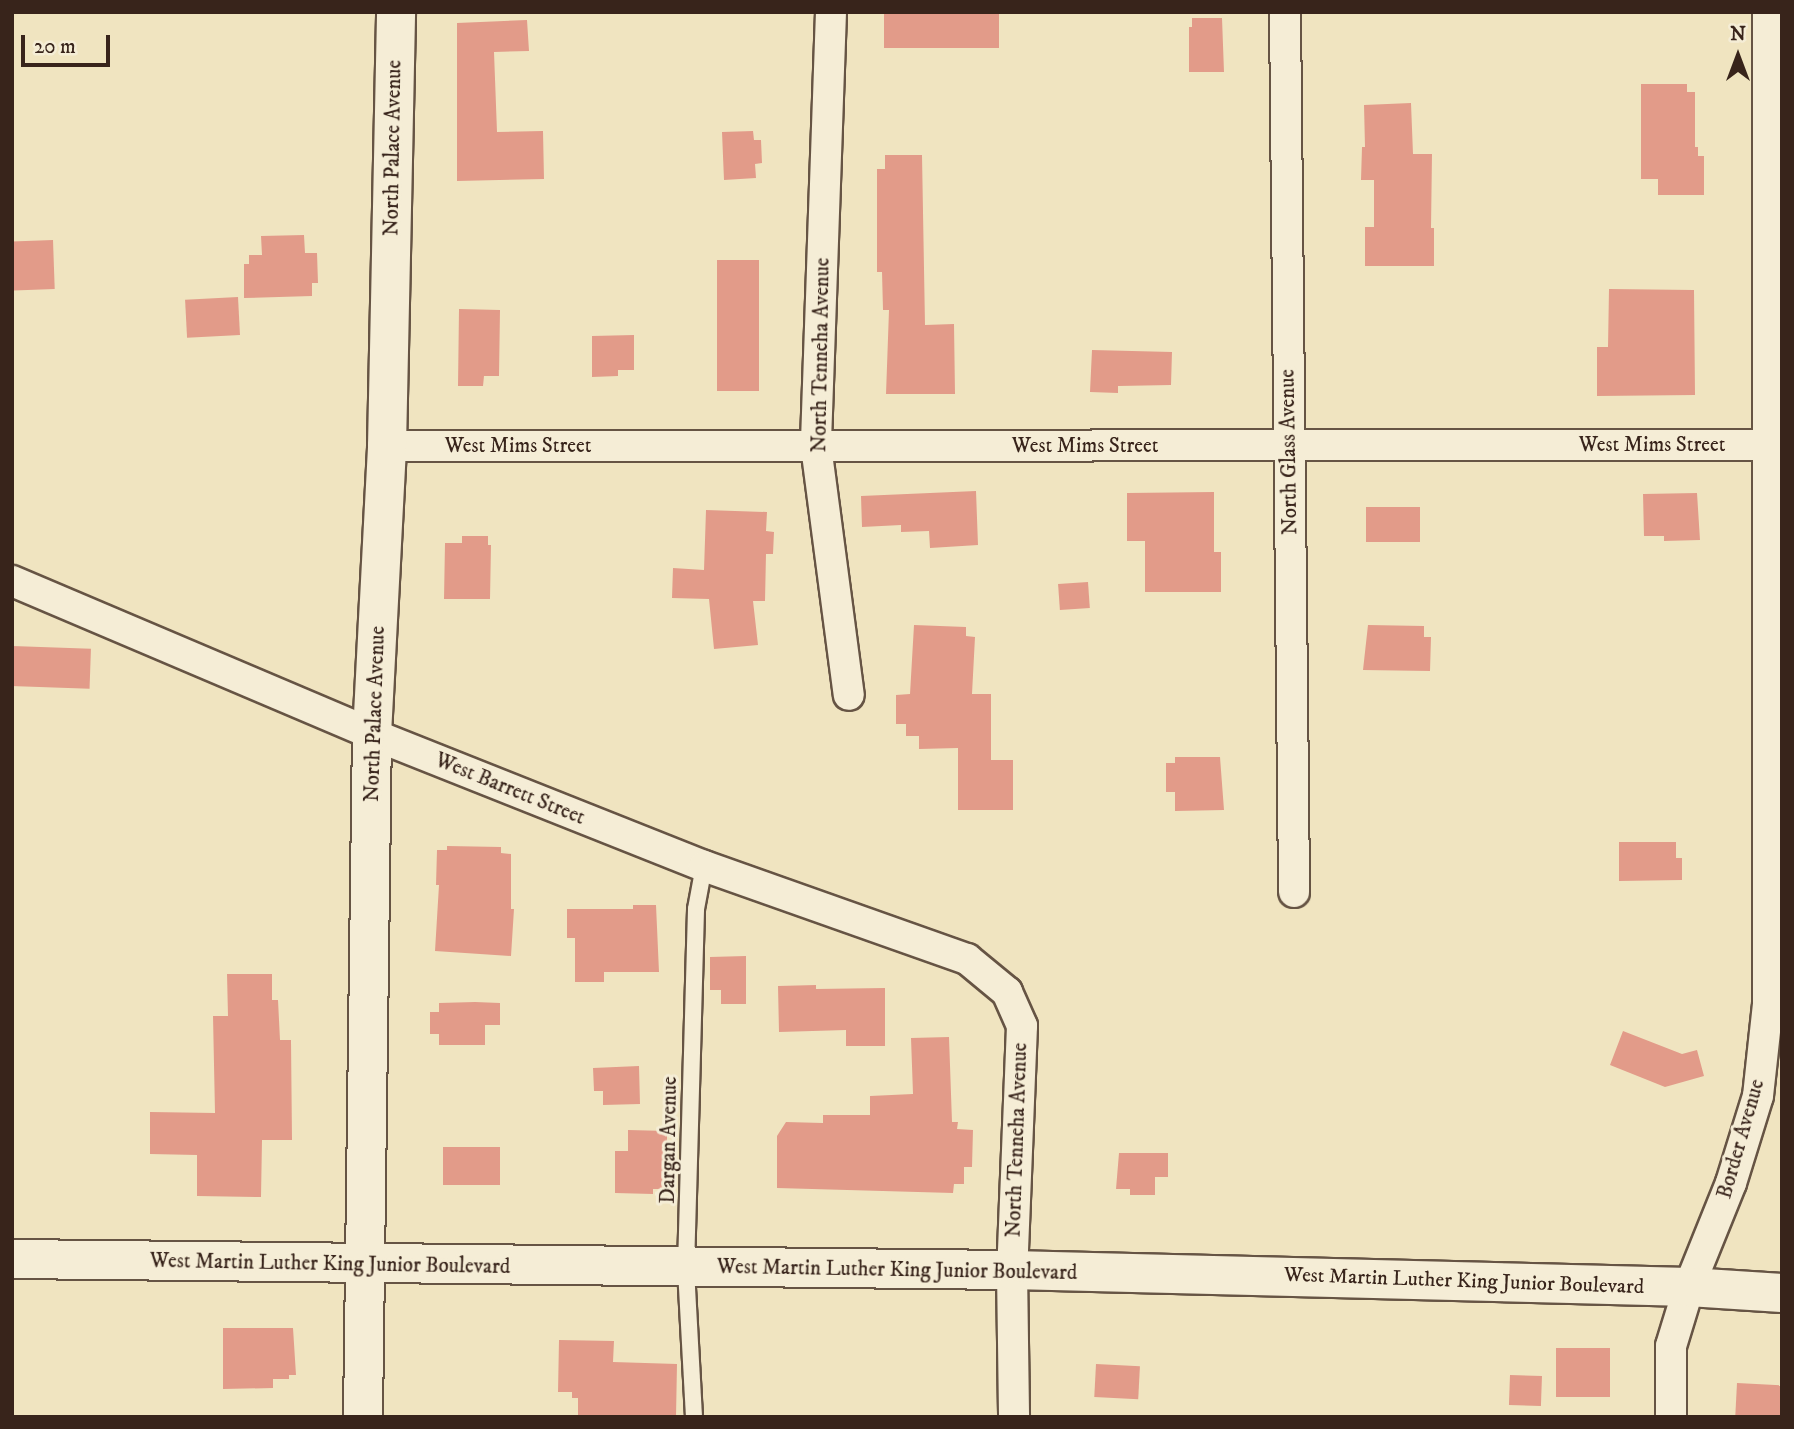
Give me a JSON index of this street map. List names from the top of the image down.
{
  "streets": {
    "main road": ["North Palace Avenue", "West Martin Luther King Junior Boulevard"],
    "street": [
      "North Tenneha Avenue",
      "West Mims Street",
      "North Glass Avenue",
      "West Barrett Street",
      "Border Avenue"
    ],
    "lane": ["Dargan Avenue"]
  },
  "crossings": [
    ["North Palace Avenue", "West Mims Street"],
    ["North Palace Avenue", "West Barrett Street"],
    ["North Palace Avenue", "West Martin Luther King Junior Boulevard"],
    ["North Tenneha Avenue", "West Mims Street"],
    ["North Tenneha Avenue", "West Barrett Street"],
    ["North Tenneha Avenue", "West Martin Luther King Junior Boulevard"],
    ["West Mims Street", "North Glass Avenue"],
    ["West Mims Street", "Border Avenue"],
    ["West Barrett Street", "Dargan Avenue"],
    ["Border Avenue", "West Martin Luther King Junior Boulevard"],
    ["Dargan Avenue", "West Martin Luther King Junior Boulevard"]
  ],
  "scale_bar": "20 m",
  "north": "top"
}
